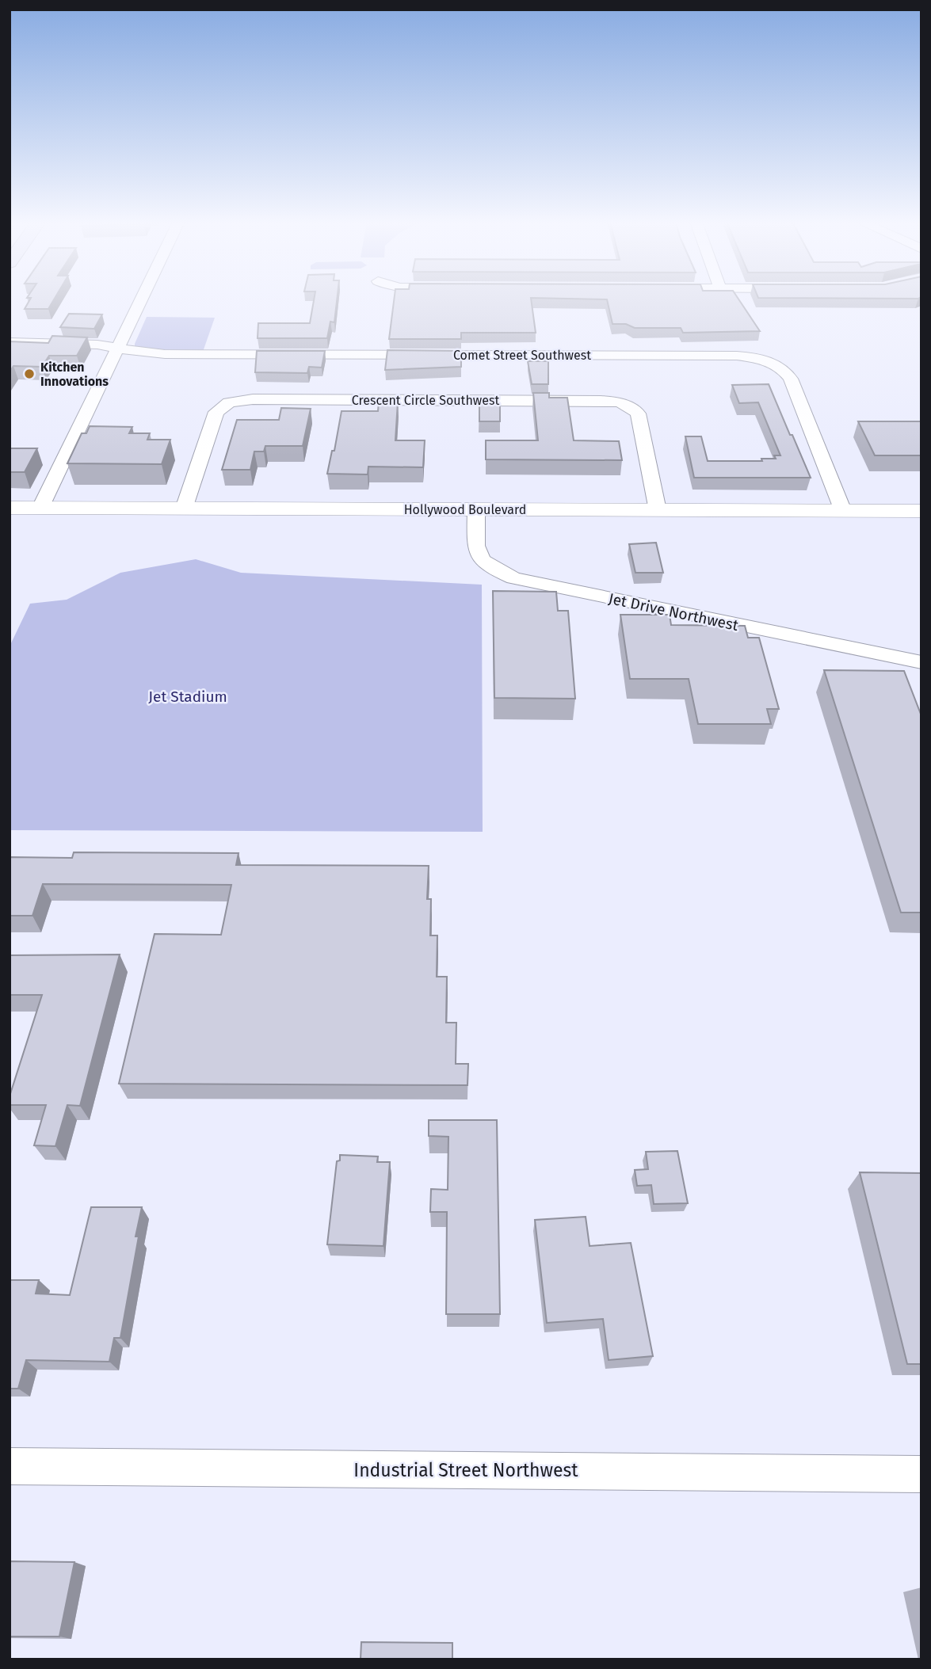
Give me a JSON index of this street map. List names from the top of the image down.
{
  "streets": {
    "street": [
      "Comet Street Southwest",
      "Crescent Circle Southwest",
      "Hollywood Boulevard",
      "Jet Drive Northwest",
      "Industrial Street Northwest"
    ]
  },
  "crossings": [
    ["Comet Street Southwest", "Hollywood Boulevard"],
    ["Crescent Circle Southwest", "Hollywood Boulevard"],
    ["Hollywood Boulevard", "Jet Drive Northwest"]
  ],
  "parks": ["Jet Stadium"],
  "places": ["Kitchen Innovations"]
}
